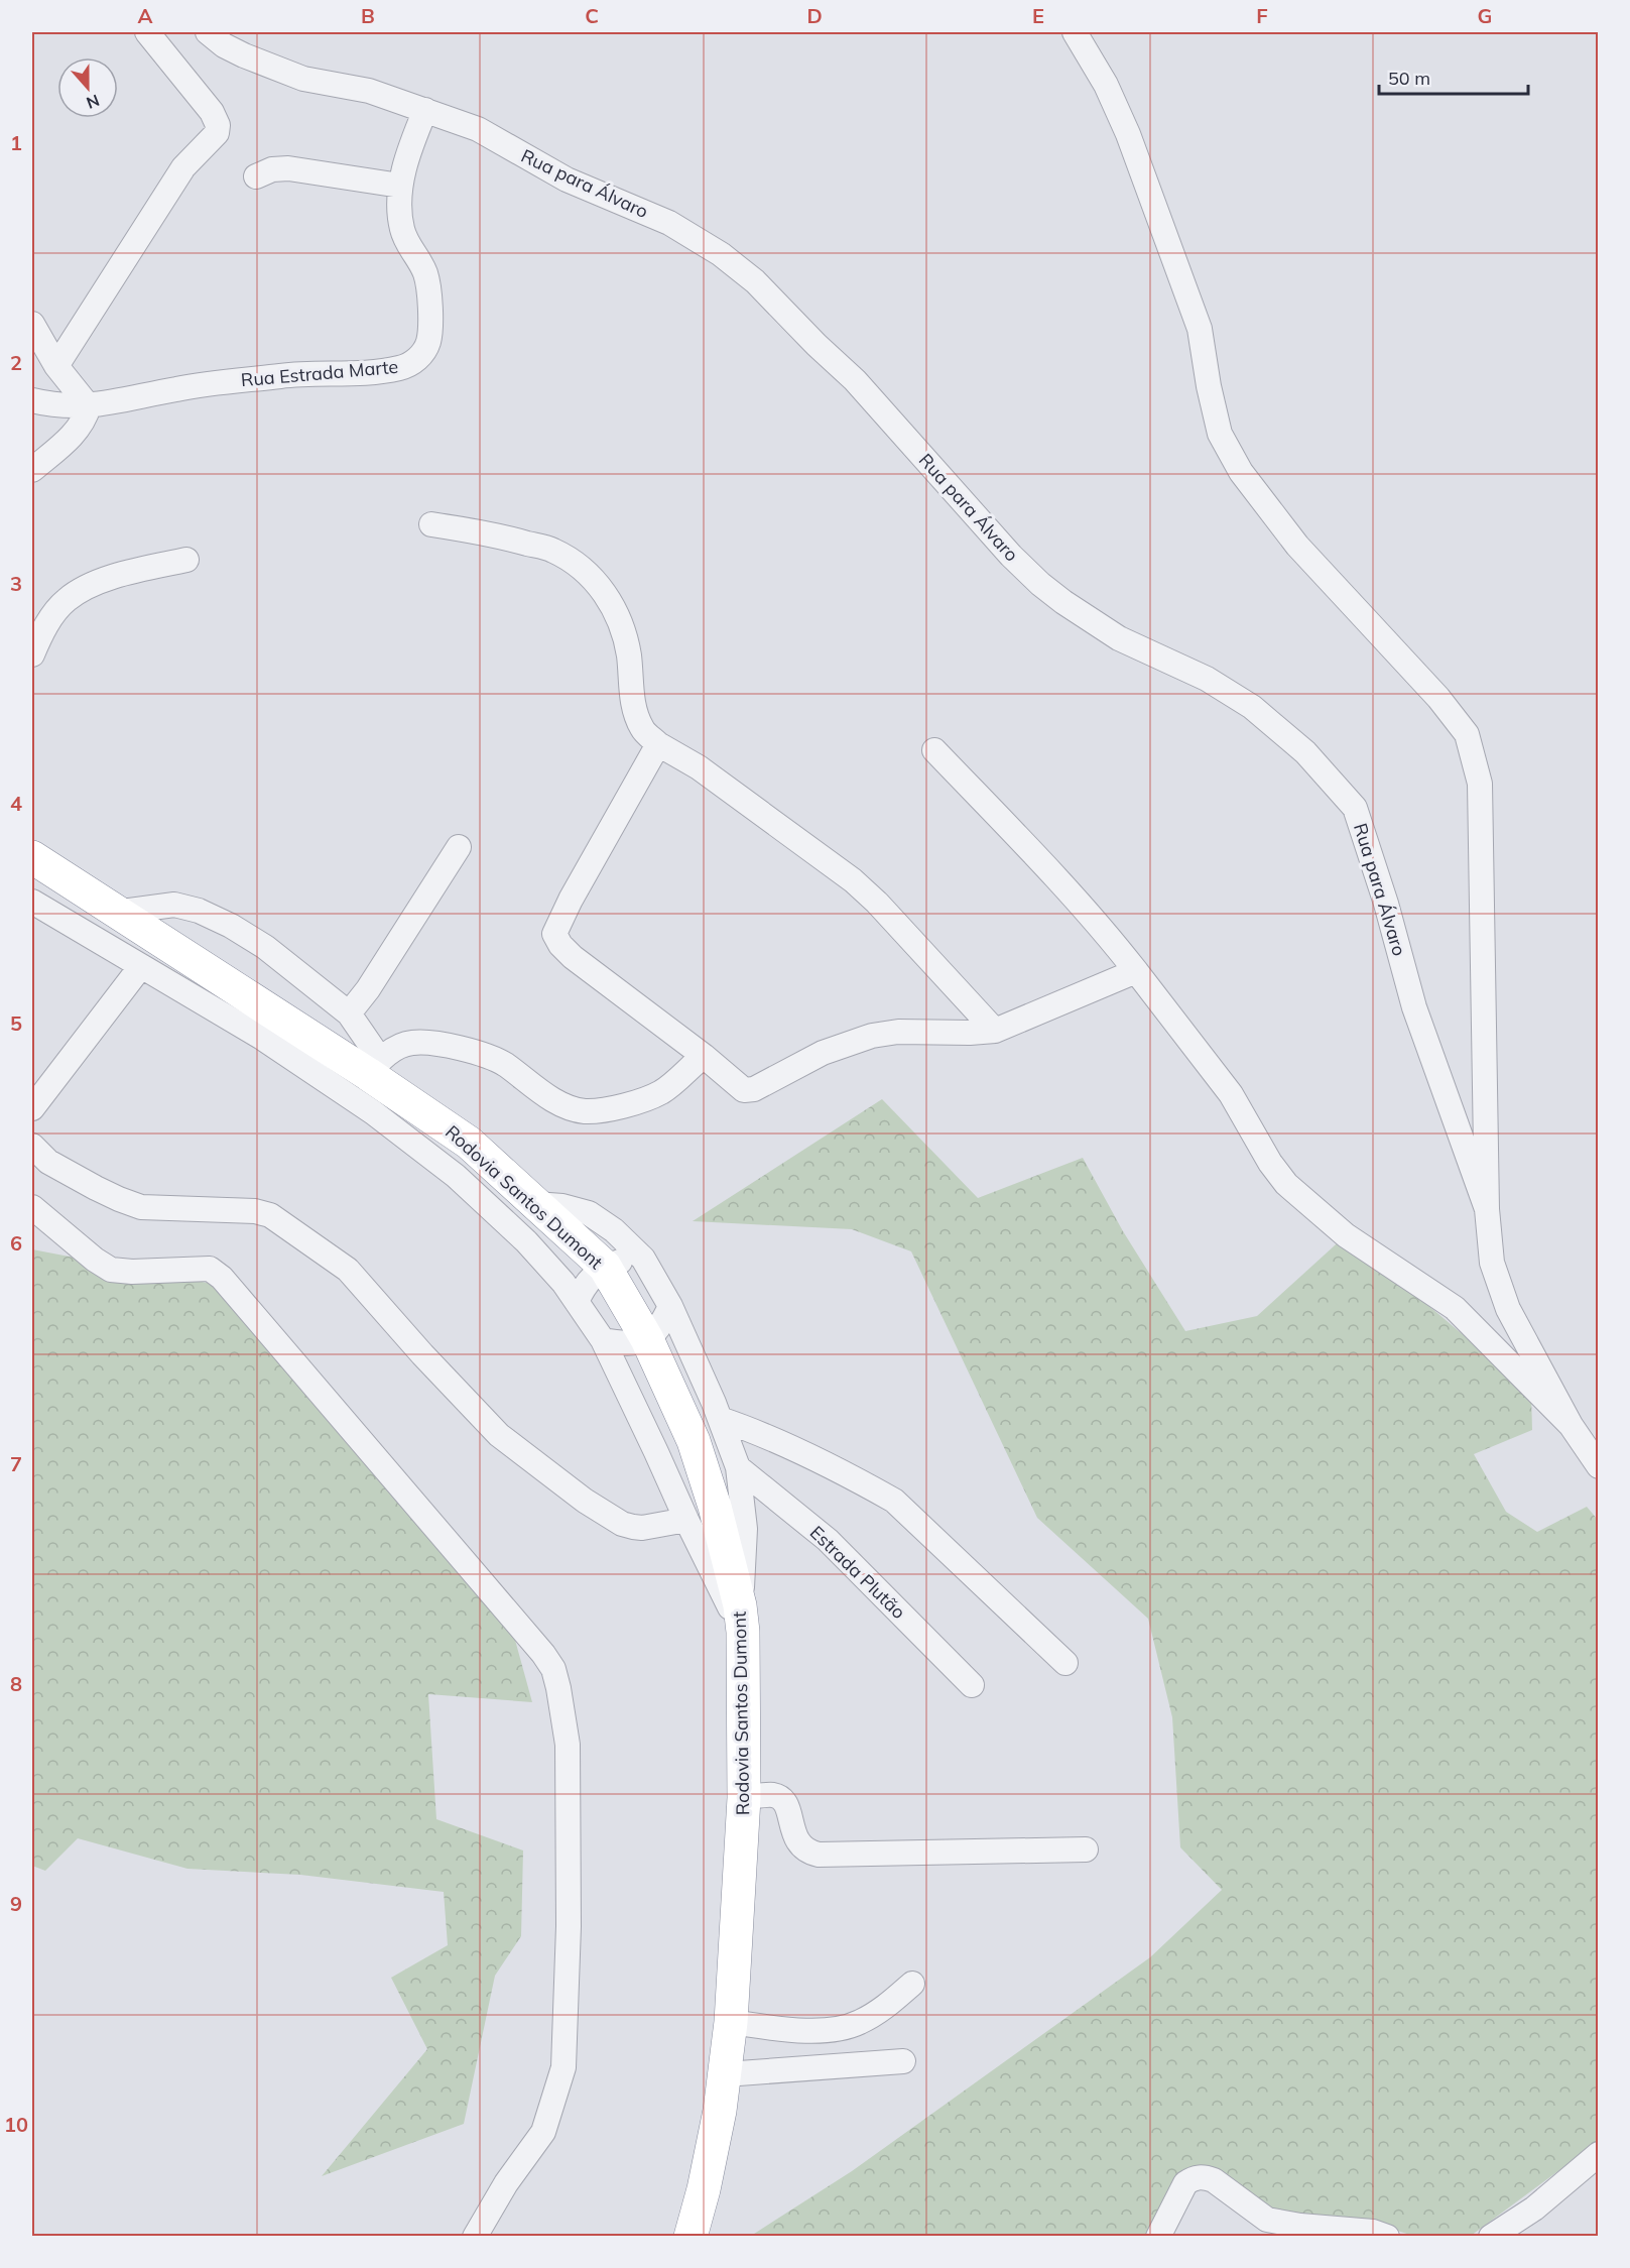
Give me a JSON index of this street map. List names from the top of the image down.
{
  "streets": {
    "highway": ["Rodovia Santos Dumont"],
    "street": ["Rua para Álvaro", "Rua Estrada Marte", "Estrada Plutão"]
  },
  "crossings": [
    ["Rua para Álvaro", "Rua Estrada Marte"]
  ],
  "scale_bar": "50 m",
  "north": "bottom",
  "grid": {
    "columns": [
      "A",
      "B",
      "C",
      "D",
      "E",
      "F",
      "G"
    ],
    "rows": [
      "1",
      "2",
      "3",
      "4",
      "5",
      "6",
      "7",
      "8",
      "9",
      "10"
    ]
  }
}
